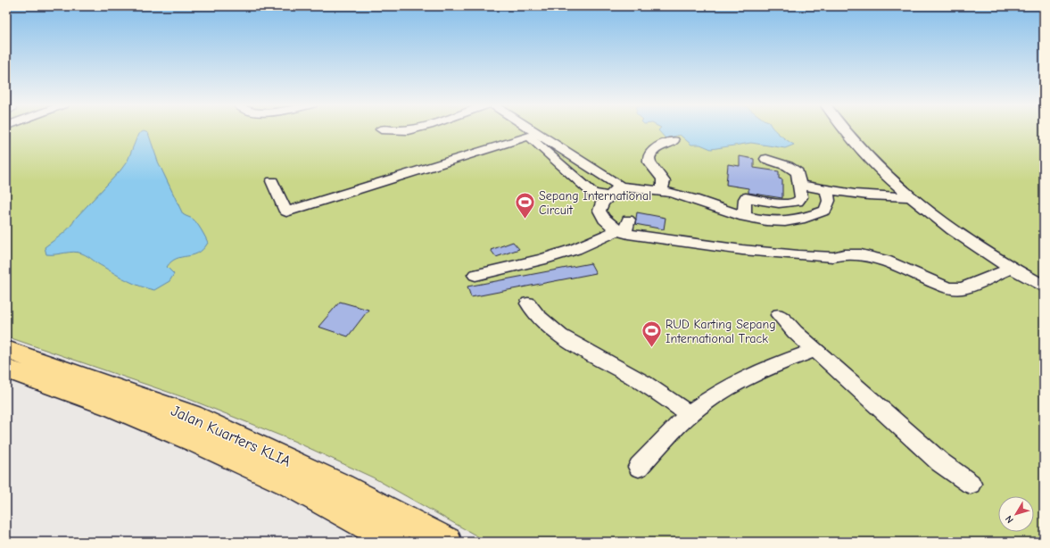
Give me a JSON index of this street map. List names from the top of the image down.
{
  "streets": {
    "main road": ["Jalan Kuarters KLIA"]
  },
  "places": {
    "sports": ["Sepang International Circuit", "RUD Karting Sepang International Track"]
  },
  "north": "bottom left"
}
